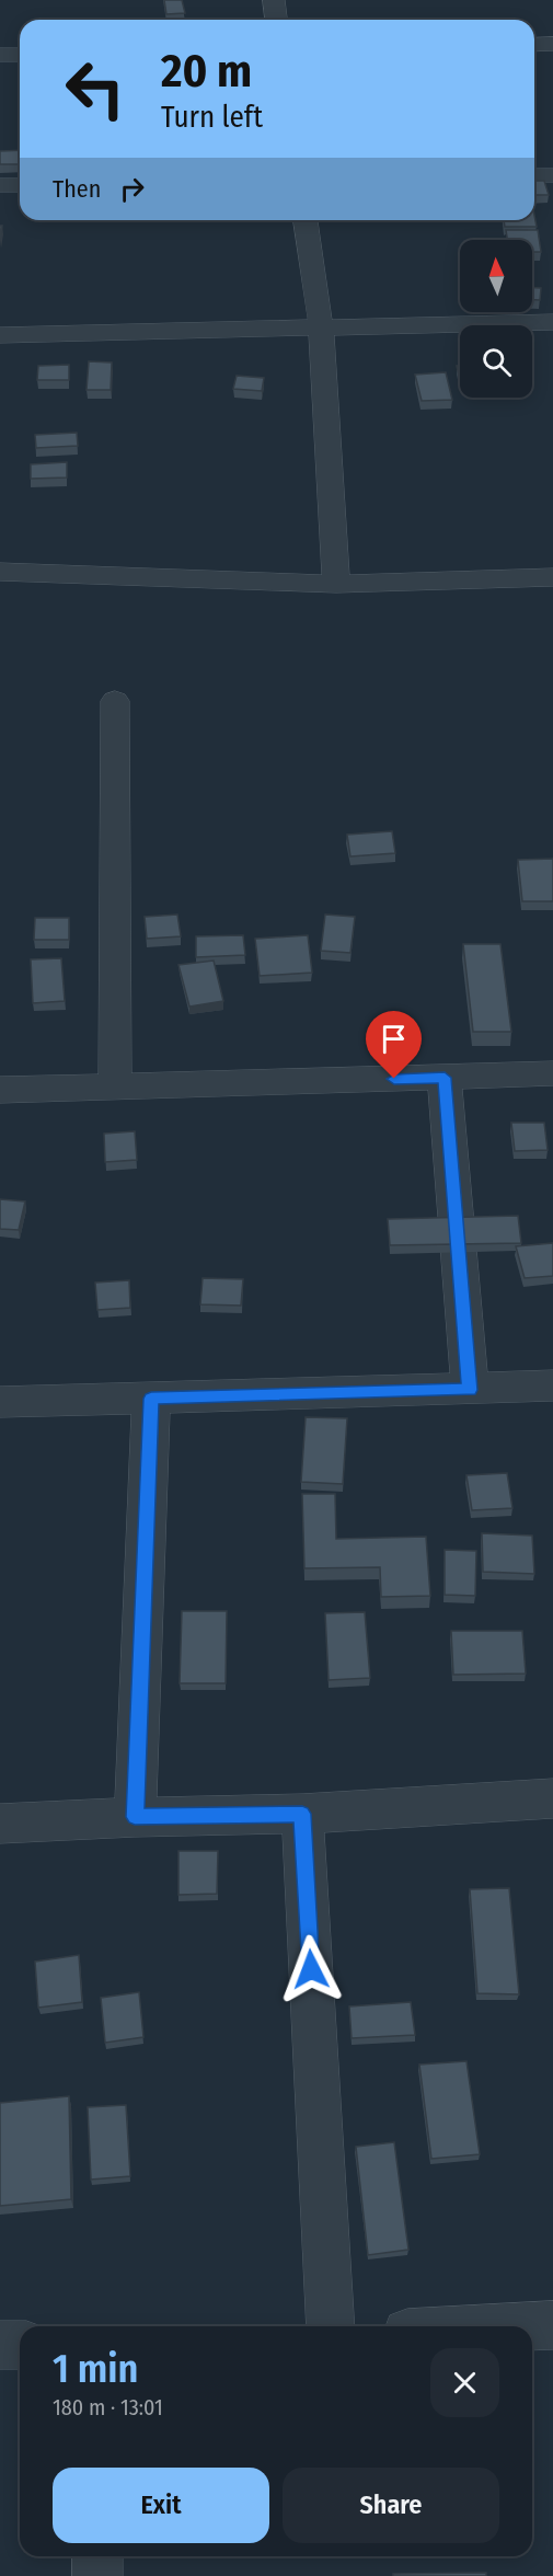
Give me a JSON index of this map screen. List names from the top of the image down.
{
  "north": "top",
  "page": {
    "turn": ["20 m", "Turn left"],
    "then": "Then",
    "heading": ["1 min", "180 m · 13:01"],
    "buttons": ["Exit", "Share"]
  }
}
